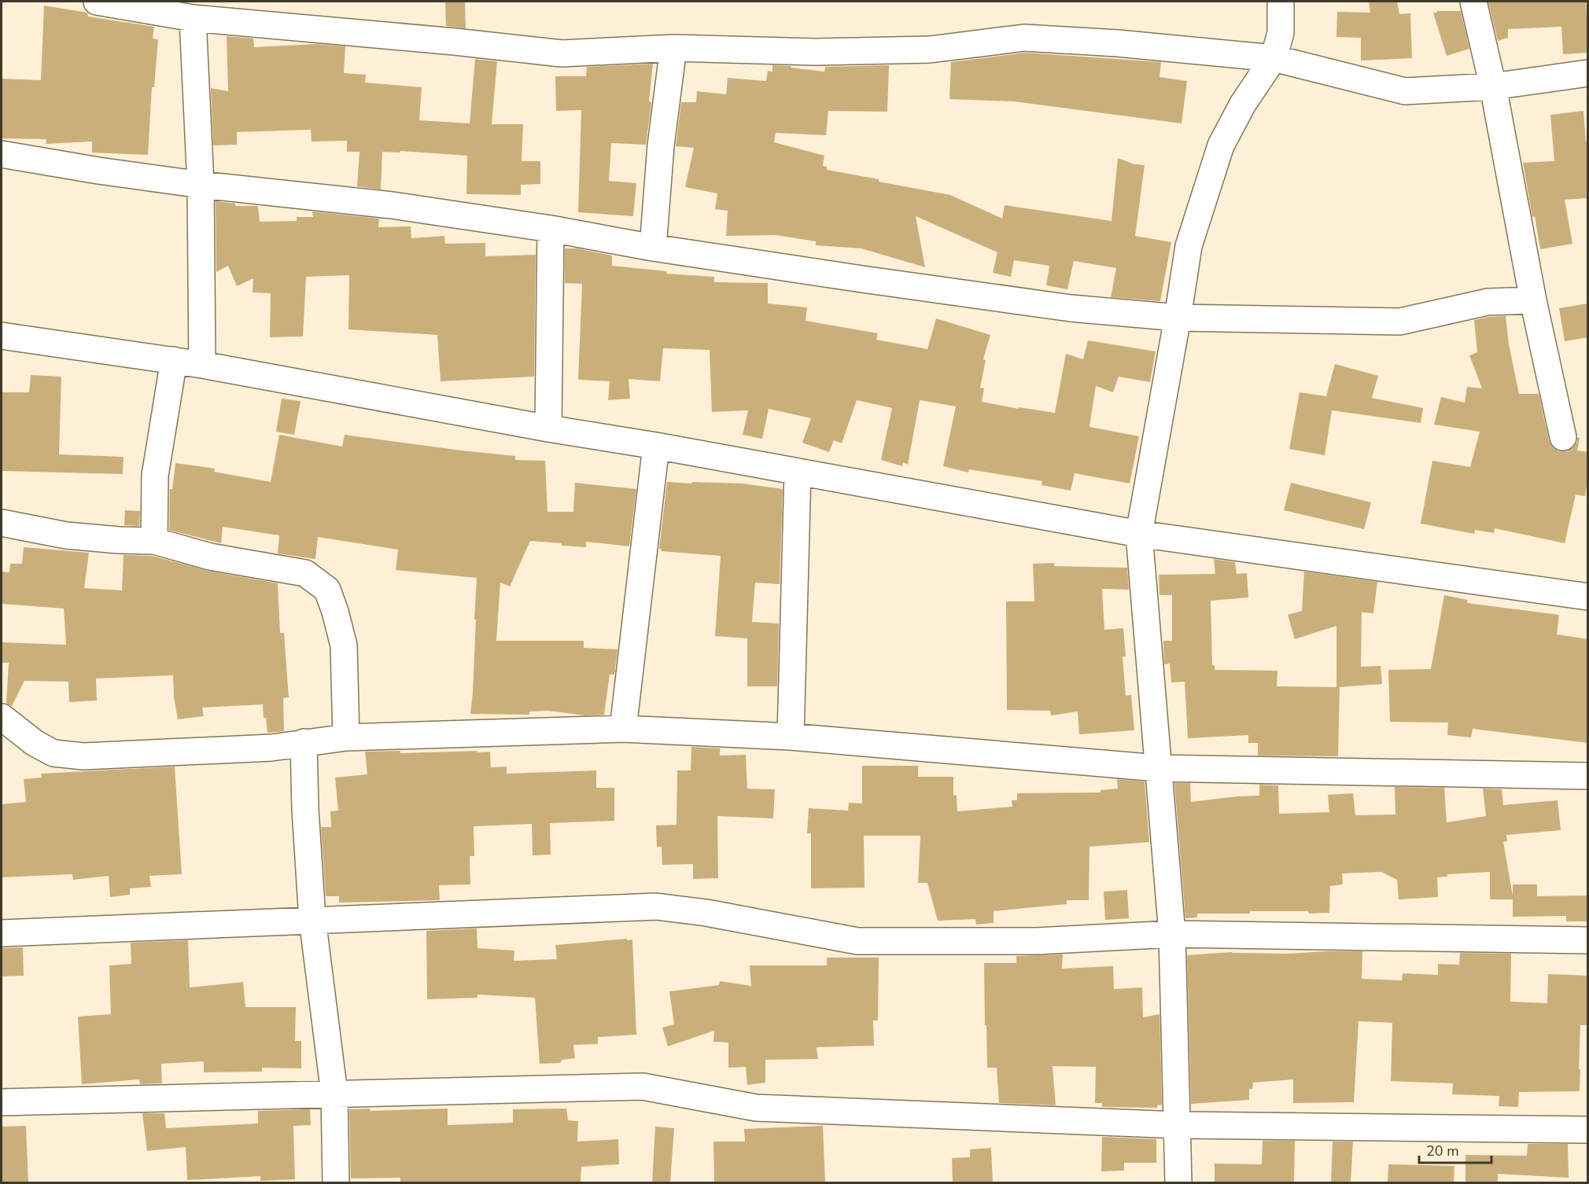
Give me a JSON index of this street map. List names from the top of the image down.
{
  "scale_bar": "20 m"
}
